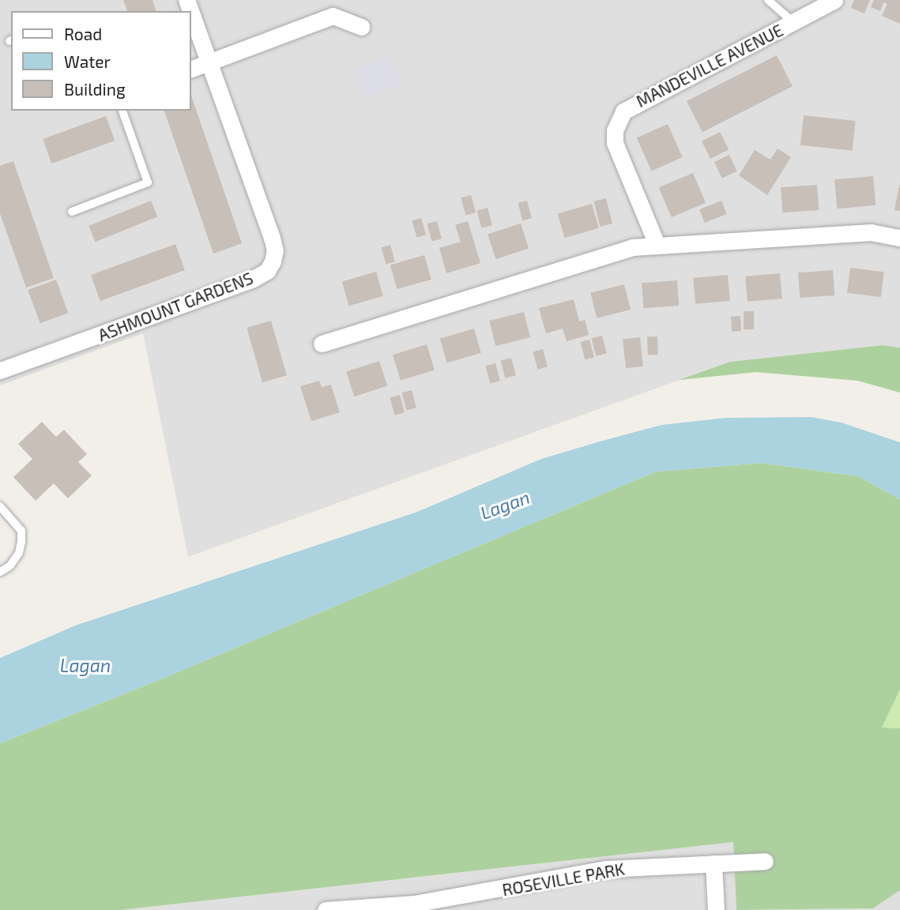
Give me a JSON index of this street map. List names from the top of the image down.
{
  "streets": {
    "street": ["MANDEVILLE AVENUE", "ASHMOUNT GARDENS", "ROSEVILLE PARK"]
  },
  "water": ["Lagan"],
  "legend": ["Road", "Water", "Building"]
}
